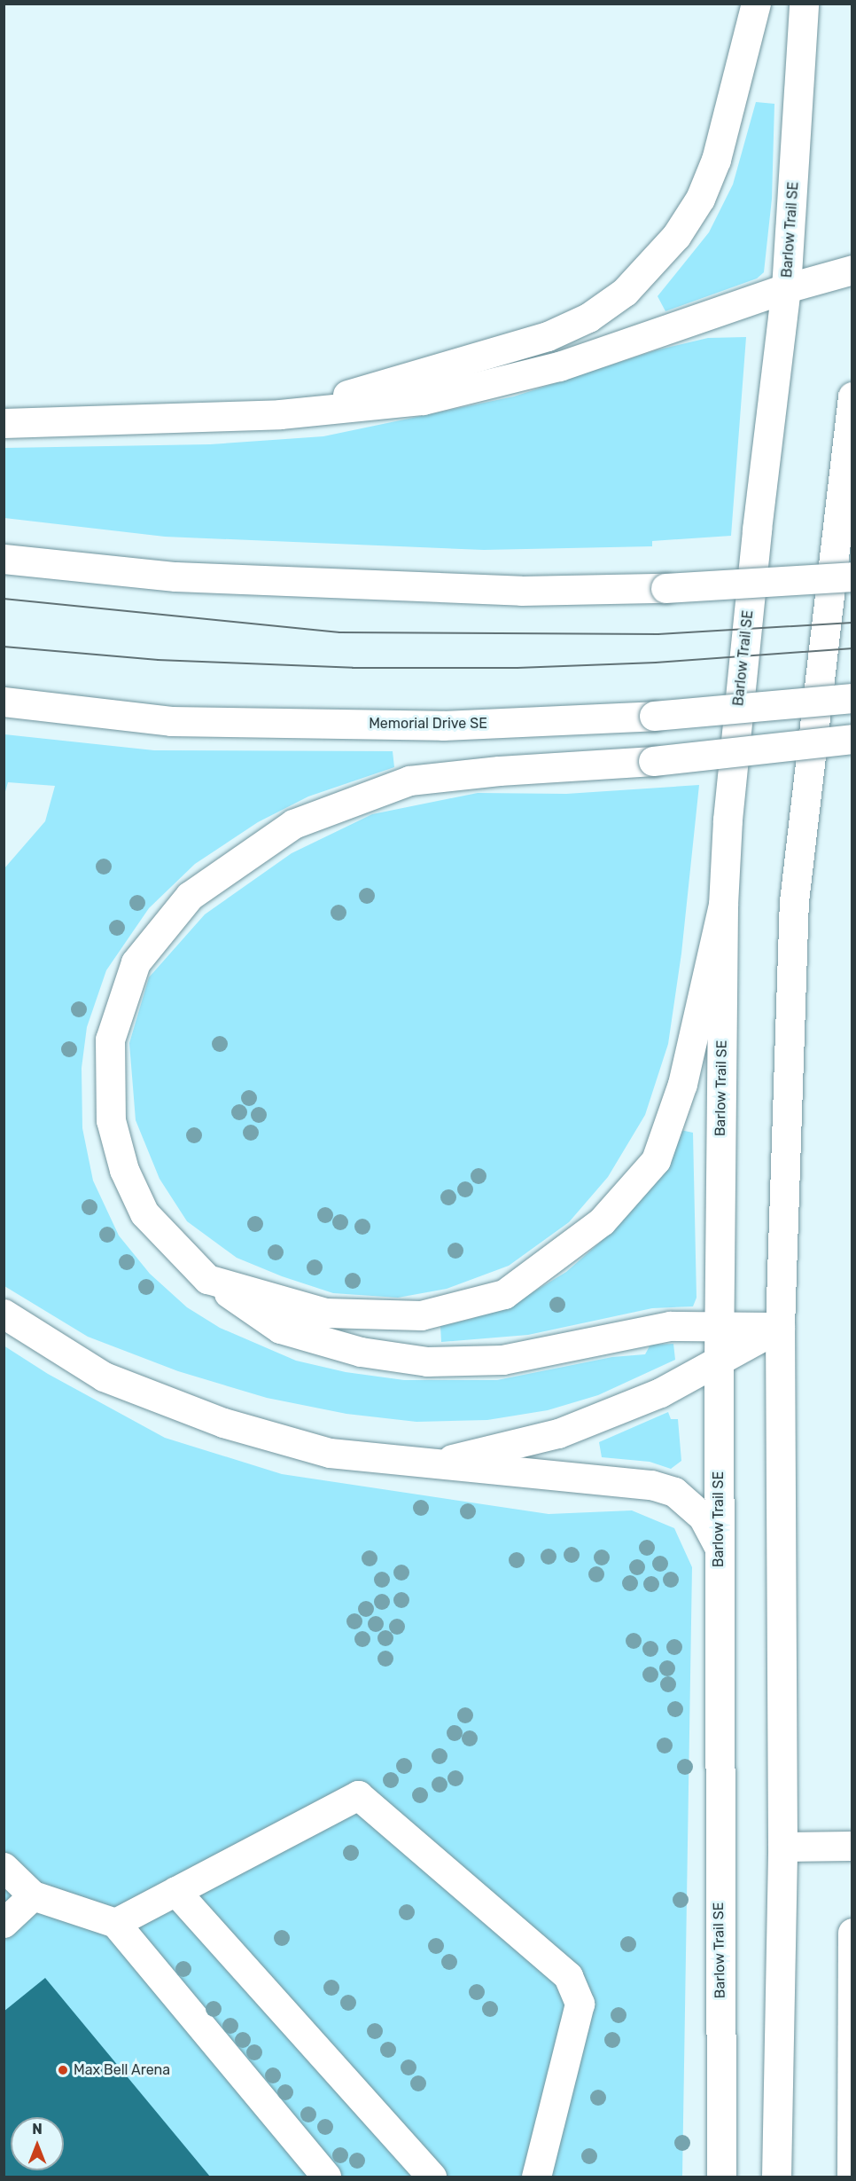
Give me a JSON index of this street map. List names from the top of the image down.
{
  "streets": {
    "main road": ["Barlow Trail SE", "Memorial Drive SE"]
  },
  "places": ["Max Bell Arena"],
  "north": "top"
}
